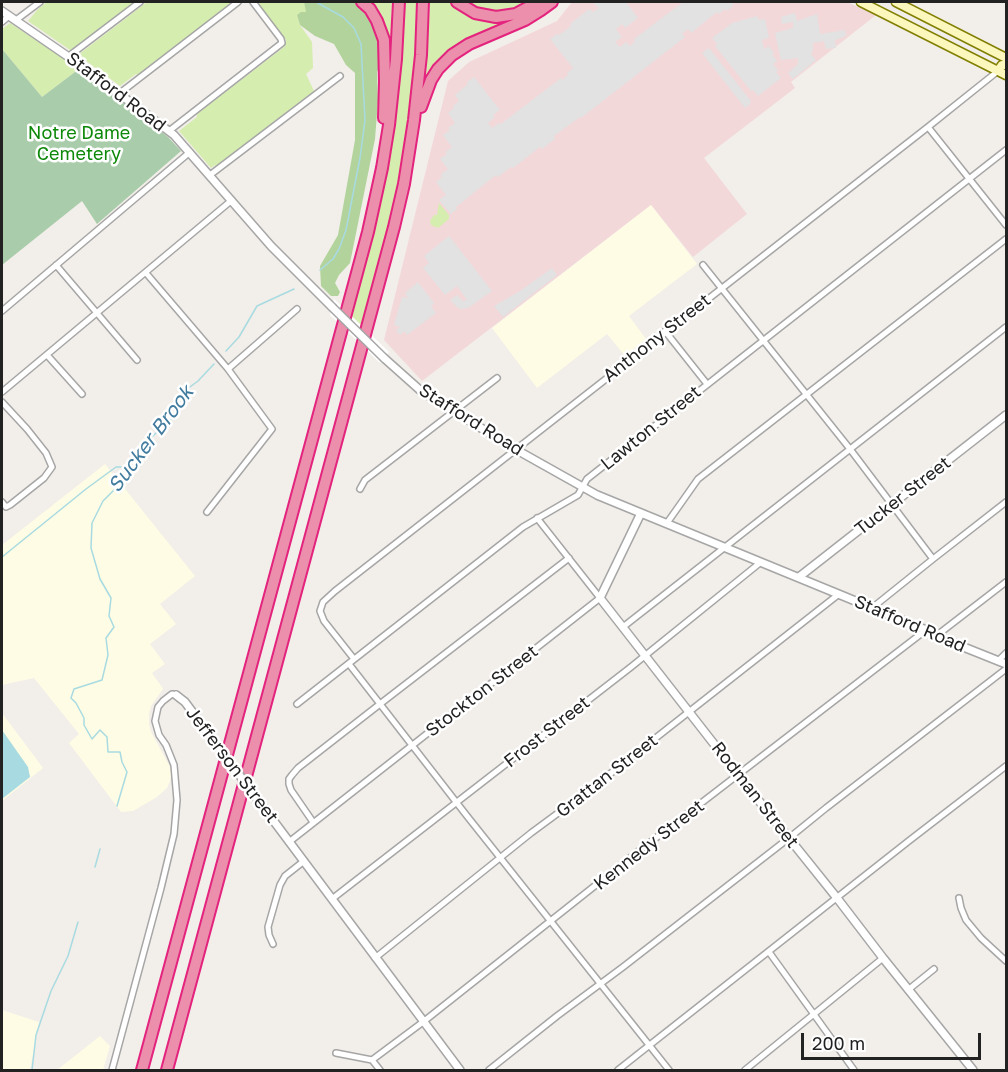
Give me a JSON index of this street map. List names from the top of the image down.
{
  "streets": {
    "street": [
      "Stafford Road",
      "Anthony Street",
      "Lawton Street",
      "Tucker Street",
      "Stockton Street",
      "Frost Street",
      "Jefferson Street",
      "Grattan Street",
      "Rodman Street",
      "Kennedy Street"
    ]
  },
  "crossings": [
    ["Stafford Road", "Anthony Street"],
    ["Stafford Road", "Lawton Street"],
    ["Stafford Road", "Tucker Street"],
    ["Stafford Road", "Stockton Street"],
    ["Stafford Road", "Frost Street"],
    ["Stafford Road", "Grattan Street"],
    ["Stafford Road", "Kennedy Street"],
    ["Anthony Street", "Lawton Street"],
    ["Lawton Street", "Rodman Street"],
    ["Stockton Street", "Jefferson Street"],
    ["Stockton Street", "Rodman Street"],
    ["Frost Street", "Jefferson Street"],
    ["Frost Street", "Rodman Street"],
    ["Jefferson Street", "Grattan Street"],
    ["Jefferson Street", "Kennedy Street"],
    ["Grattan Street", "Rodman Street"],
    ["Rodman Street", "Kennedy Street"]
  ],
  "water": ["Sucker Brook"],
  "parks": ["Notre Dame Cemetery"],
  "scale_bar": "200 m"
}
